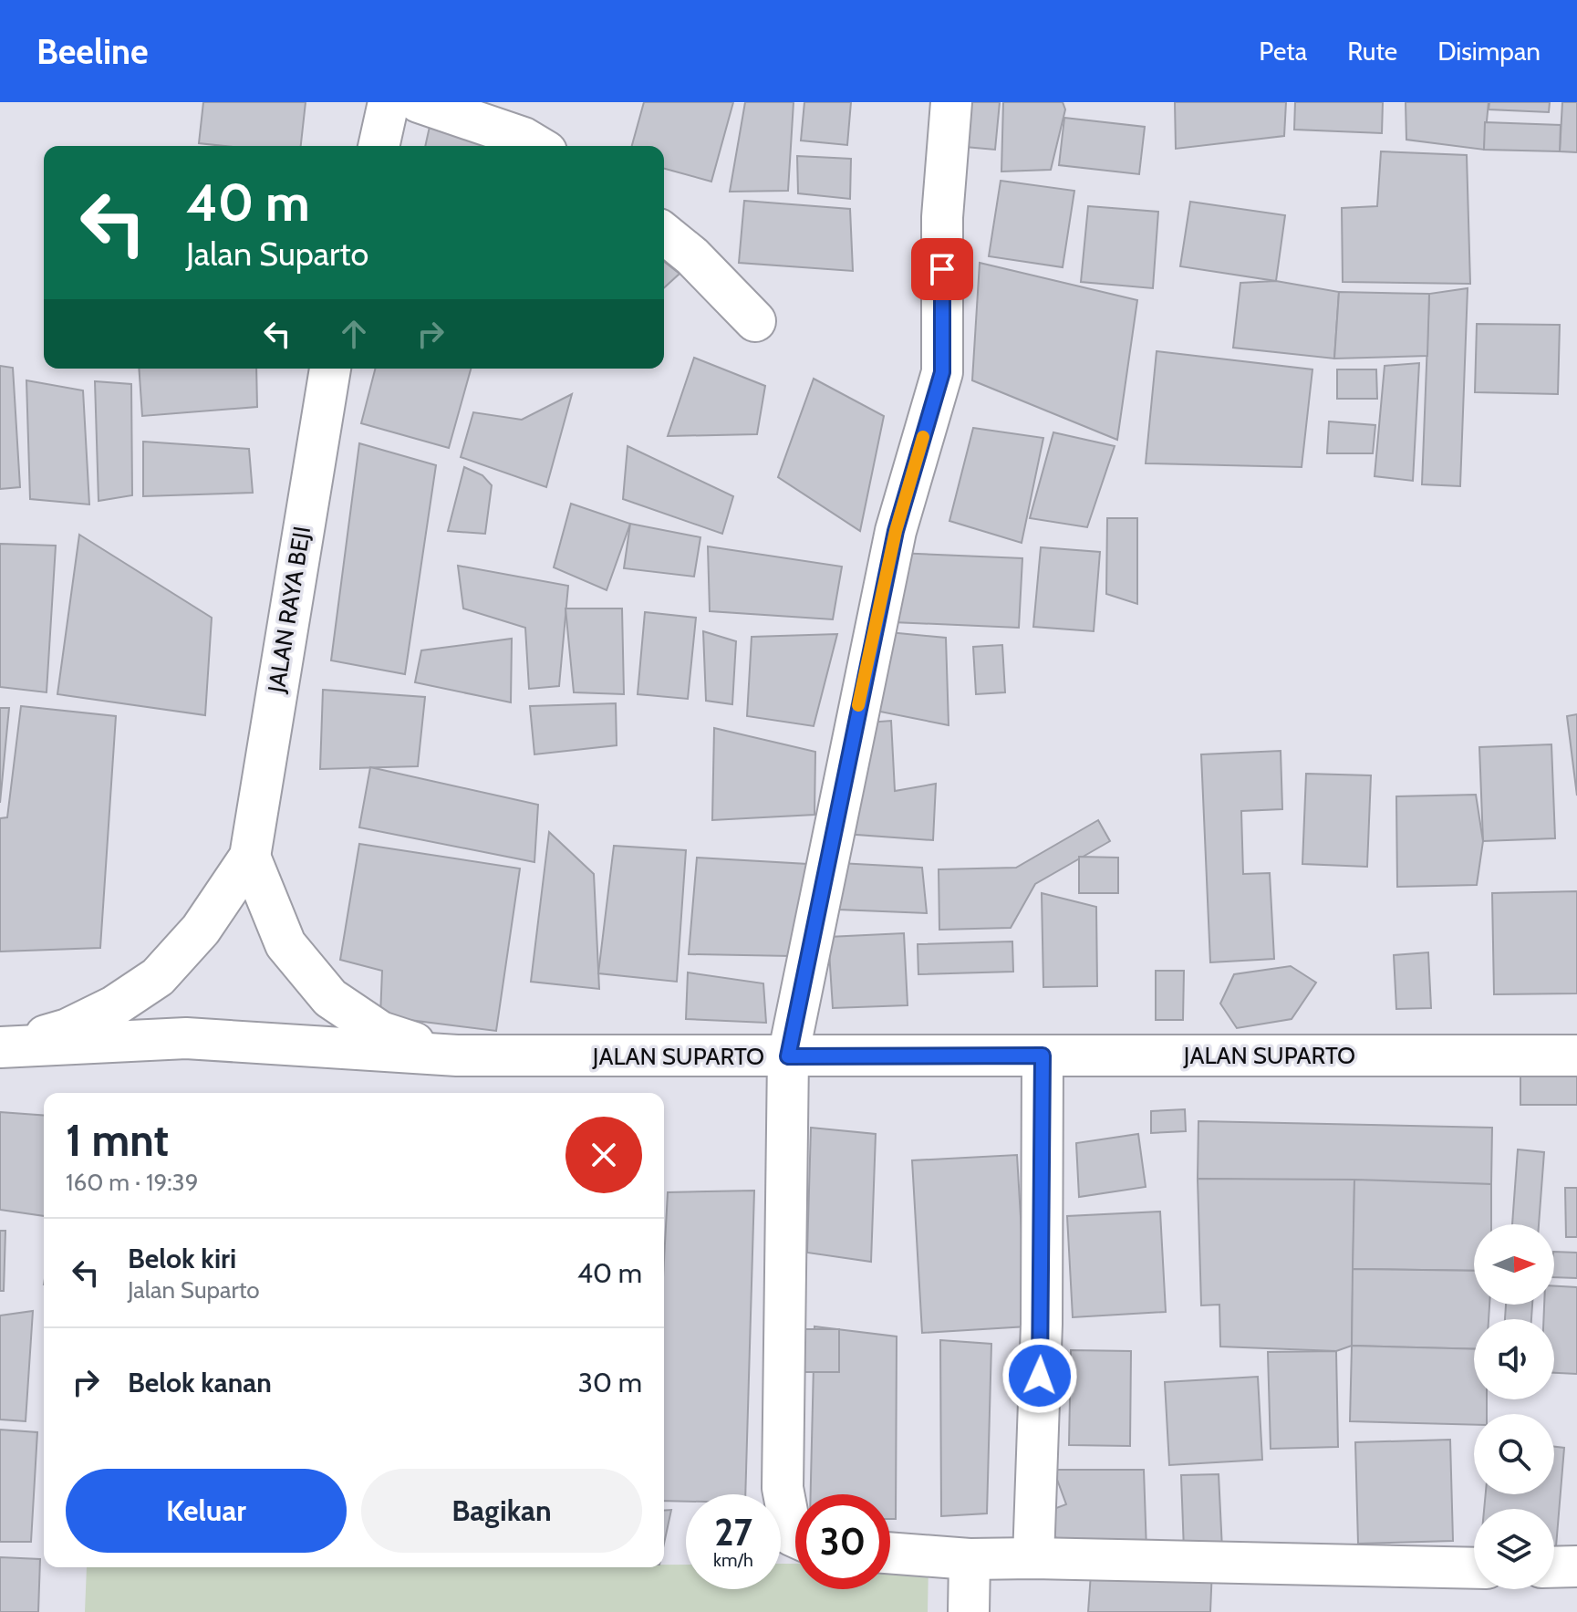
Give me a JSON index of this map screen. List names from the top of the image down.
{
  "streets": {
    "street": ["JALAN RAYA BEJI", "JALAN SUPARTO"]
  },
  "north": "right",
  "page": {
    "header": "Beeline",
    "nav": ["Peta", "Rute", "Disimpan"],
    "turn": ["40 m", "Jalan Suparto"],
    "heading": ["1 mnt", "160 m · 19:39"],
    "list": [
      {
        "name": "Belok kiri",
        "note": "Jalan Suparto",
        "value": "40 m"
      },
      {
        "name": "Belok kanan",
        "value": "30 m"
      }
    ],
    "buttons": ["Keluar", "Bagikan"],
    "speed": "27 km/h",
    "limit": "30"
  }
}
